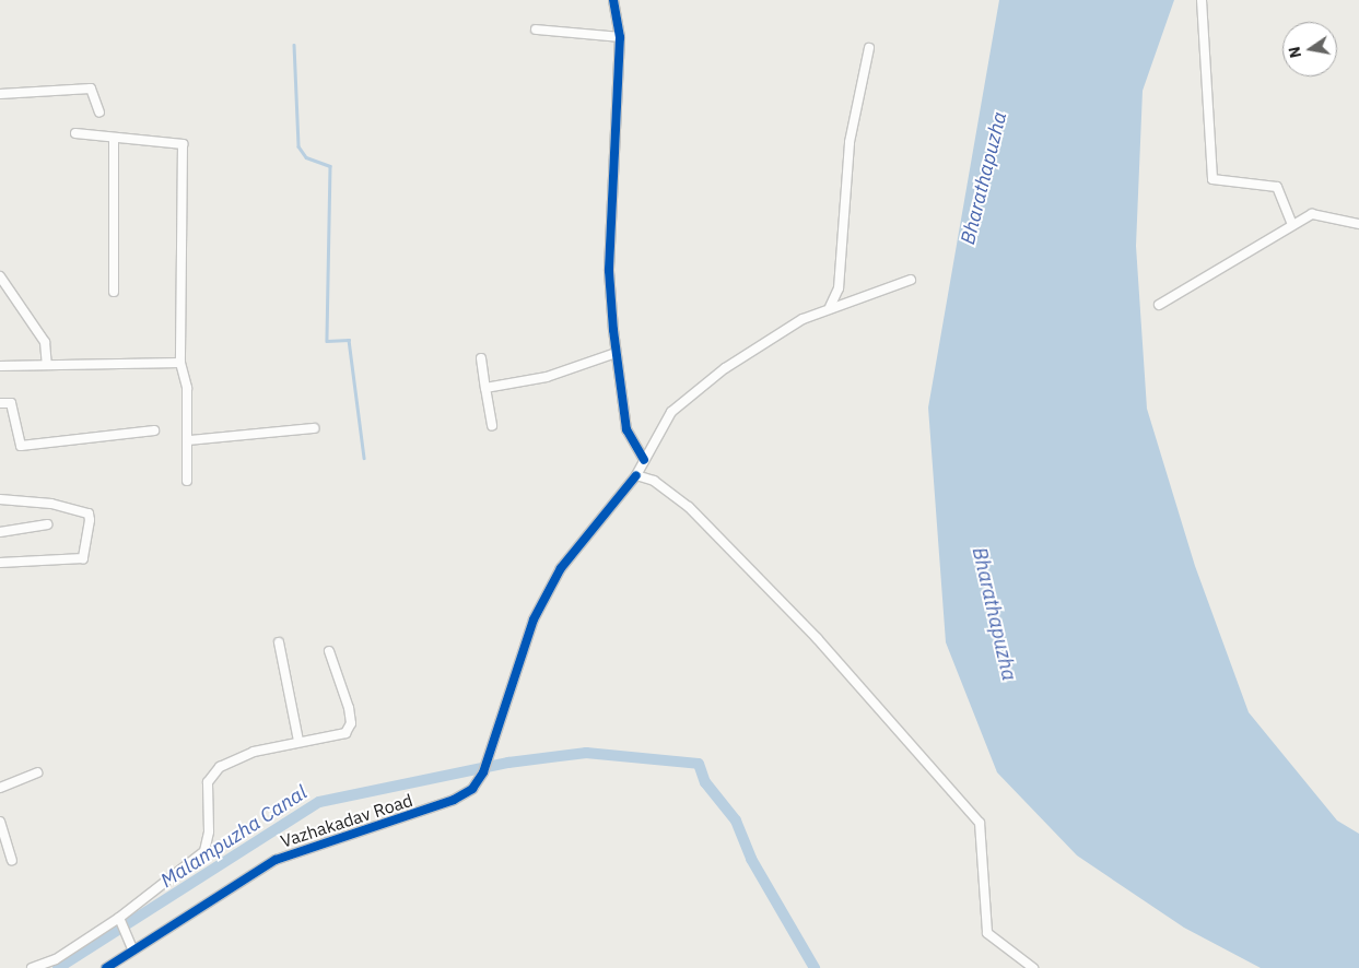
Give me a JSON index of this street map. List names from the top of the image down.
{
  "streets": {
    "street": ["Vazhakadav Road"]
  },
  "water": ["Bharathapuzha", "Malampuzha Canal"],
  "north": "left"
}
